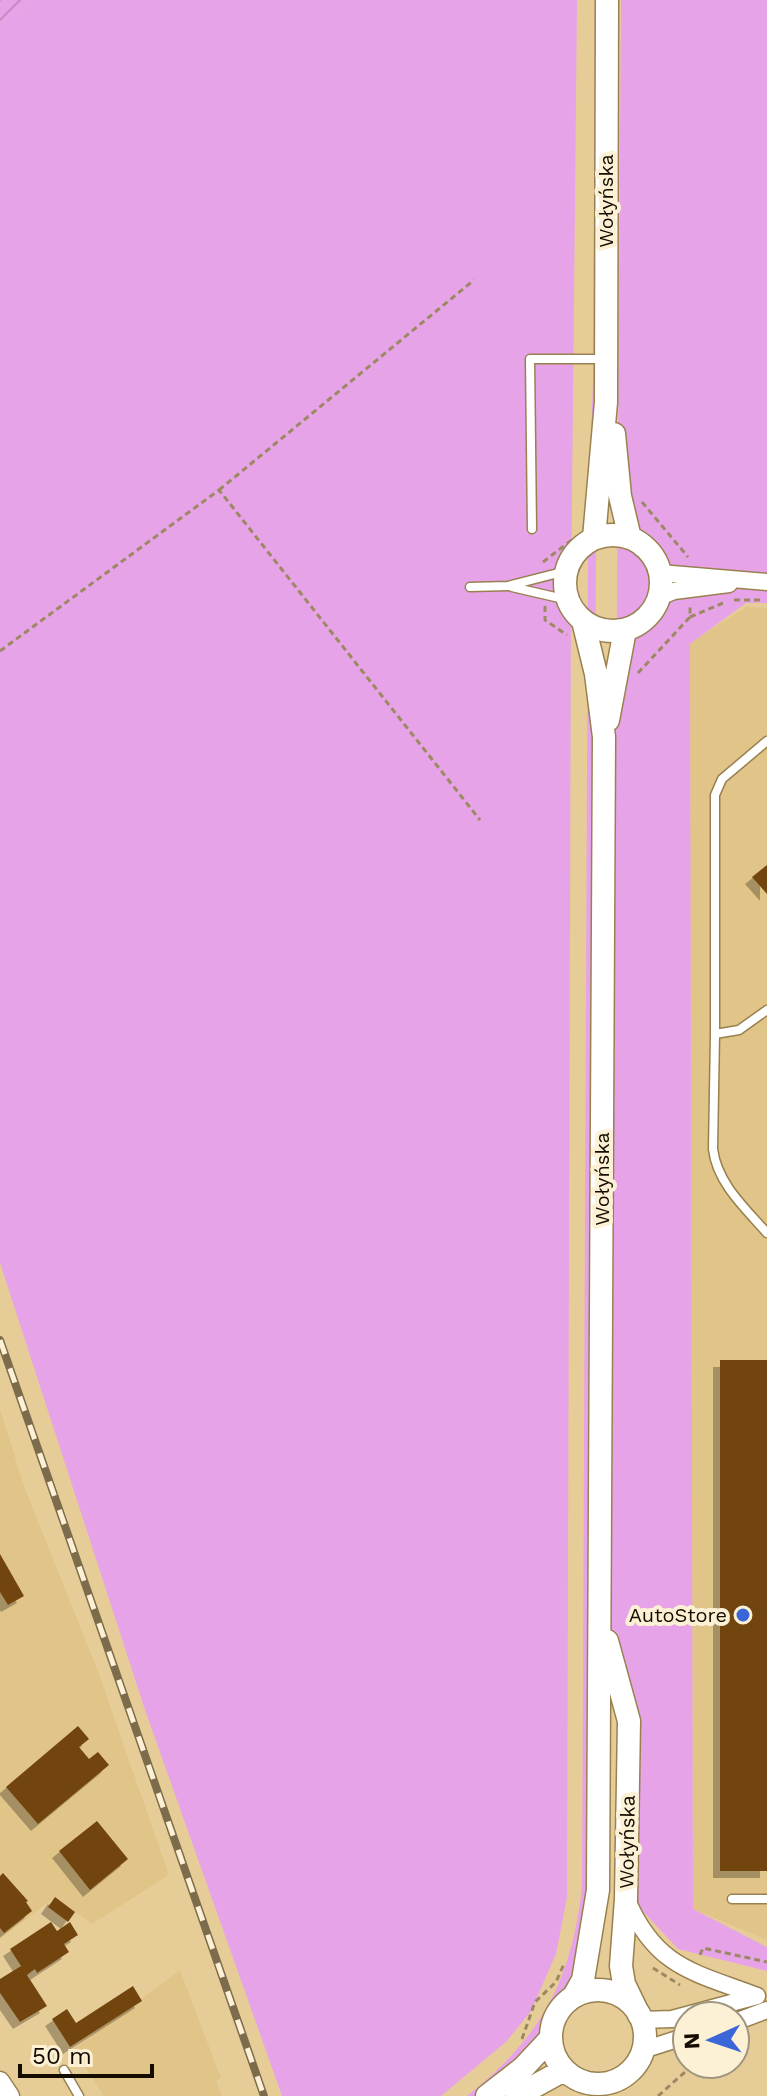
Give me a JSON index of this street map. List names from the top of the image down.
{
  "streets": {
    "main road": ["Wołyńska"]
  },
  "places": ["AutoStore"],
  "scale_bar": "50 m",
  "north": "left"
}
